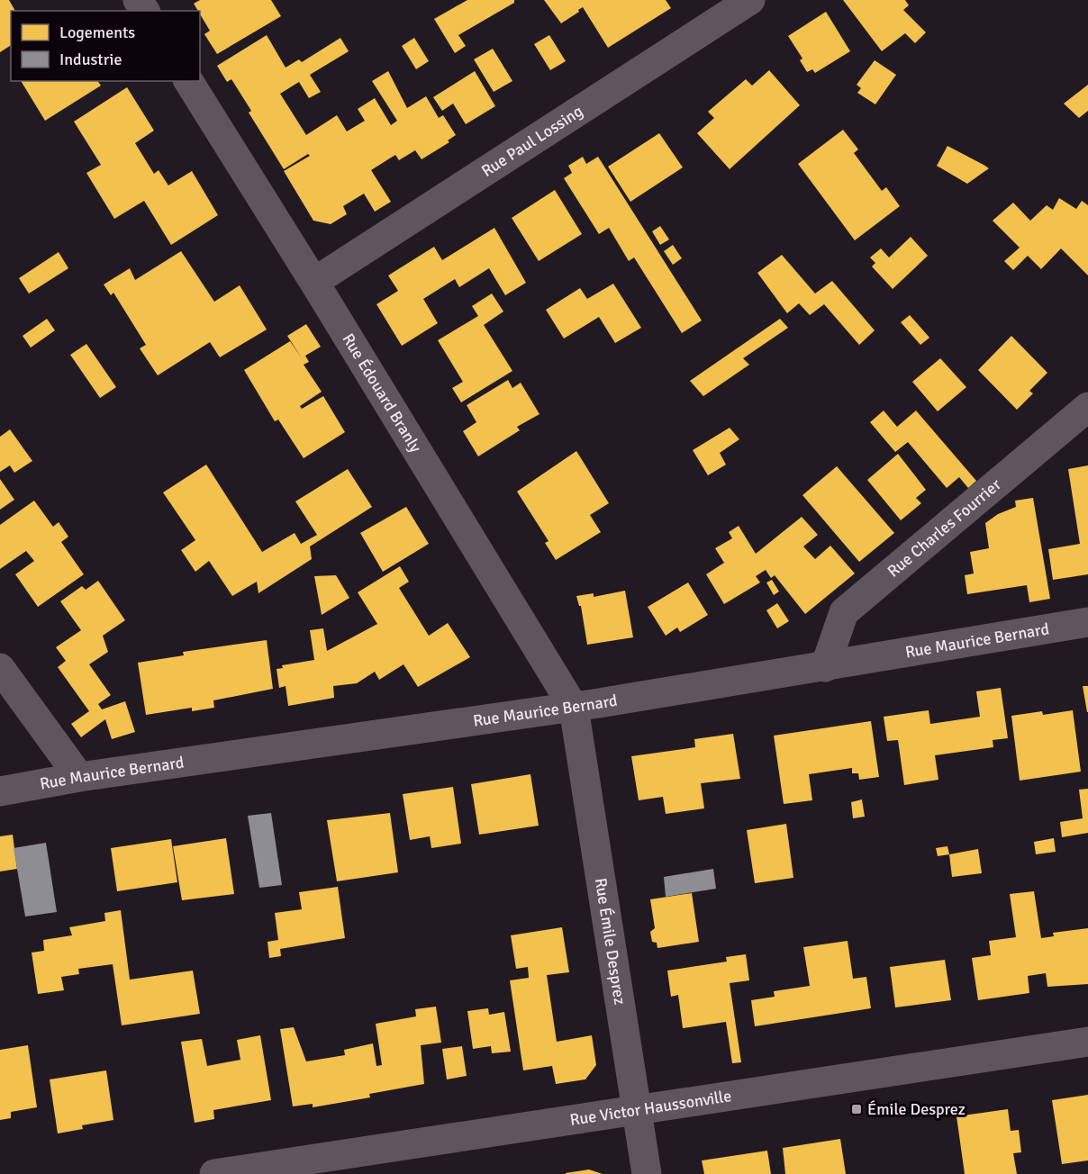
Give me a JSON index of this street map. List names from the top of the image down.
{
  "streets": {
    "street": [
      "Rue Paul Lossing",
      "Rue Édouard Branly",
      "Rue Charles Fourrier",
      "Rue Maurice Bernard",
      "Rue Émile Desprez",
      "Rue Victor Haussonville"
    ]
  },
  "crossings": [
    ["Rue Paul Lossing", "Rue Édouard Branly"],
    ["Rue Édouard Branly", "Rue Maurice Bernard"],
    ["Rue Édouard Branly", "Rue Émile Desprez"],
    ["Rue Charles Fourrier", "Rue Maurice Bernard"],
    ["Rue Maurice Bernard", "Rue Émile Desprez"],
    ["Rue Émile Desprez", "Rue Victor Haussonville"]
  ],
  "places": {
    "transit": ["Émile Desprez"]
  },
  "legend": ["Logements", "Industrie"]
}
